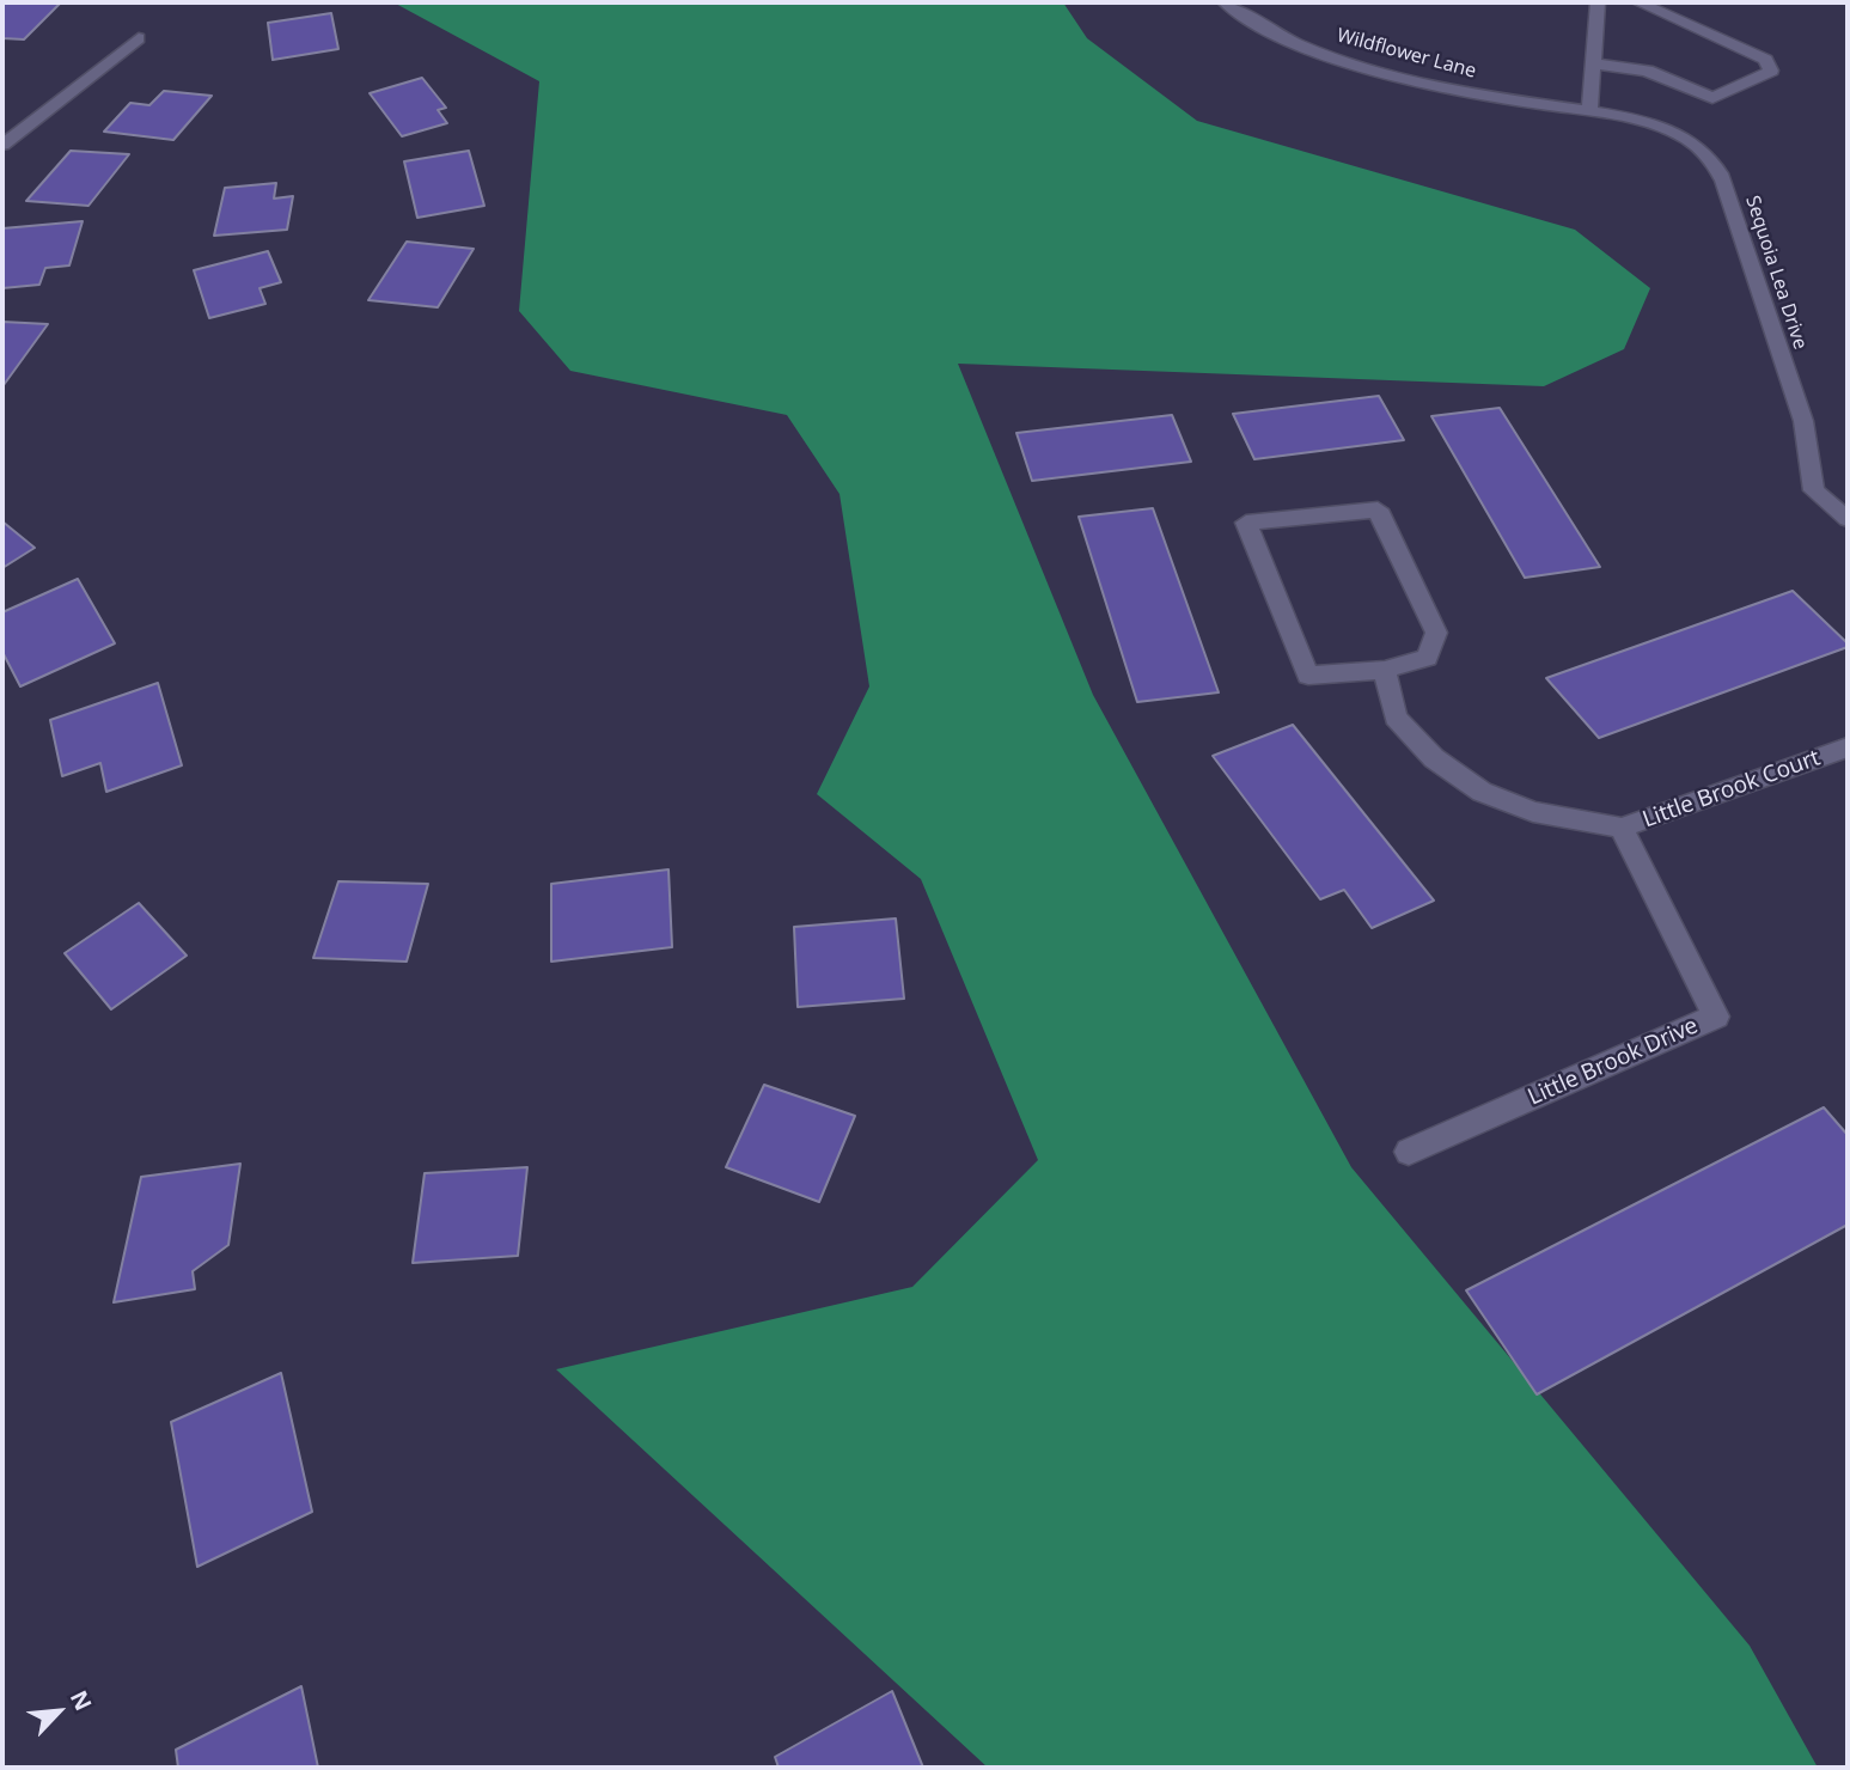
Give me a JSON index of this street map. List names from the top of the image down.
{
  "streets": {
    "street": [
      "Wildflower Lane",
      "Sequoia Lea Drive",
      "Little Brook Court",
      "Little Brook Drive"
    ]
  },
  "crossings": [
    ["Wildflower Lane", "Sequoia Lea Drive"],
    ["Little Brook Court", "Little Brook Drive"]
  ],
  "north": "top right"
}
